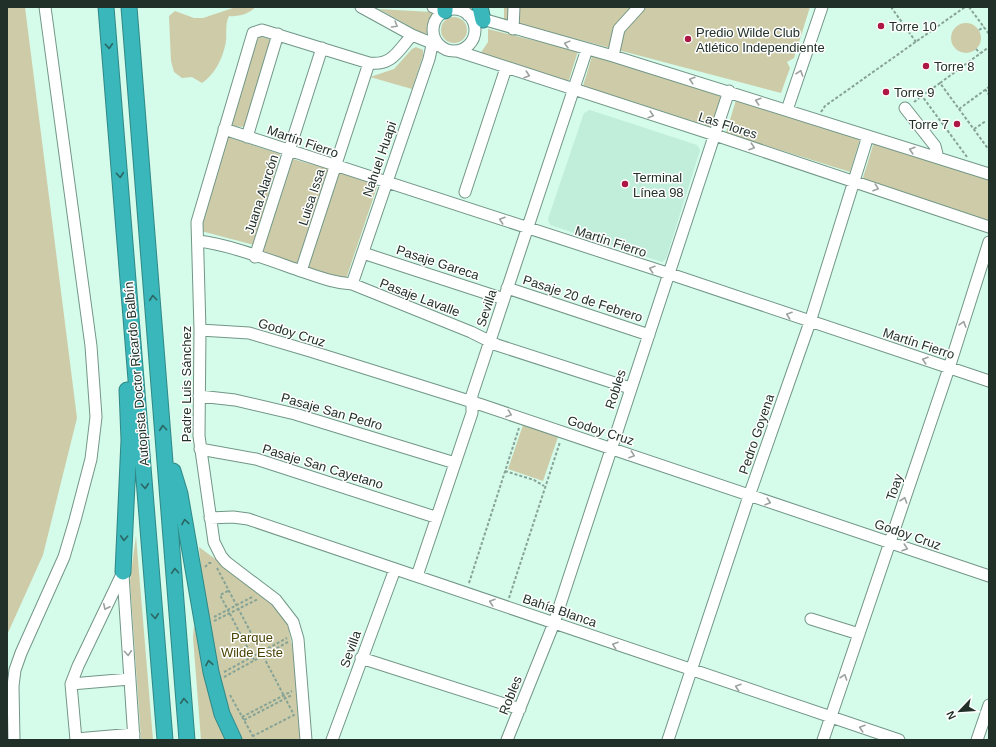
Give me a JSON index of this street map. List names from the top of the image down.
{
  "streets": {
    "highway": ["Autopista Doctor Ricardo Balbín"],
    "street": [
      "Las Flores",
      "Martín Fierro",
      "Nahuel Huapi",
      "Juana Alarcón",
      "Luisa Issa",
      "Pasaje Gareca",
      "Pasaje Lavalle",
      "Pasaje 20 de Febrero",
      "Sevilla",
      "Godoy Cruz",
      "Padre Luis Sánchez",
      "Robles",
      "Pasaje San Pedro",
      "Pedro Goyena",
      "Pasaje San Cayetano",
      "Toay",
      "Bahía Blanca"
    ]
  },
  "crossings": [
    ["Las Flores", "Nahuel Huapi"],
    ["Las Flores", "Sevilla"],
    ["Las Flores", "Robles"],
    ["Las Flores", "Pedro Goyena"],
    ["Martín Fierro", "Nahuel Huapi"],
    ["Martín Fierro", "Juana Alarcón"],
    ["Martín Fierro", "Luisa Issa"],
    ["Martín Fierro", "Sevilla"],
    ["Martín Fierro", "Padre Luis Sánchez"],
    ["Martín Fierro", "Robles"],
    ["Martín Fierro", "Pedro Goyena"],
    ["Martín Fierro", "Toay"],
    ["Nahuel Huapi", "Pasaje Gareca"],
    ["Nahuel Huapi", "Pasaje Lavalle"],
    ["Juana Alarcón", "Pasaje Lavalle"],
    ["Luisa Issa", "Pasaje Lavalle"],
    ["Pasaje Gareca", "Pasaje 20 de Febrero"],
    ["Pasaje Gareca", "Sevilla"],
    ["Pasaje Lavalle", "Sevilla"],
    ["Pasaje Lavalle", "Padre Luis Sánchez"],
    ["Pasaje Lavalle", "Robles"],
    ["Pasaje 20 de Febrero", "Sevilla"],
    ["Pasaje 20 de Febrero", "Robles"],
    ["Sevilla", "Godoy Cruz"],
    ["Sevilla", "Pasaje San Pedro"],
    ["Sevilla", "Pasaje San Cayetano"],
    ["Sevilla", "Bahía Blanca"],
    ["Godoy Cruz", "Padre Luis Sánchez"],
    ["Godoy Cruz", "Robles"],
    ["Godoy Cruz", "Pedro Goyena"],
    ["Godoy Cruz", "Toay"],
    ["Padre Luis Sánchez", "Pasaje San Pedro"],
    ["Padre Luis Sánchez", "Pasaje San Cayetano"],
    ["Padre Luis Sánchez", "Bahía Blanca"],
    ["Robles", "Bahía Blanca"],
    ["Pedro Goyena", "Bahía Blanca"],
    ["Toay", "Bahía Blanca"]
  ],
  "one_way": [
    "Martín Fierro",
    "Godoy Cruz",
    "Toay",
    "Bahía Blanca"
  ],
  "parks": ["Parque Wilde Este"],
  "places": [
    "Torre 10",
    "Predio Wilde Club Atlético Independiente",
    "Torre 8",
    "Torre 9",
    "Torre 7",
    "Terminal Línea 98"
  ],
  "north": "bottom left"
}
